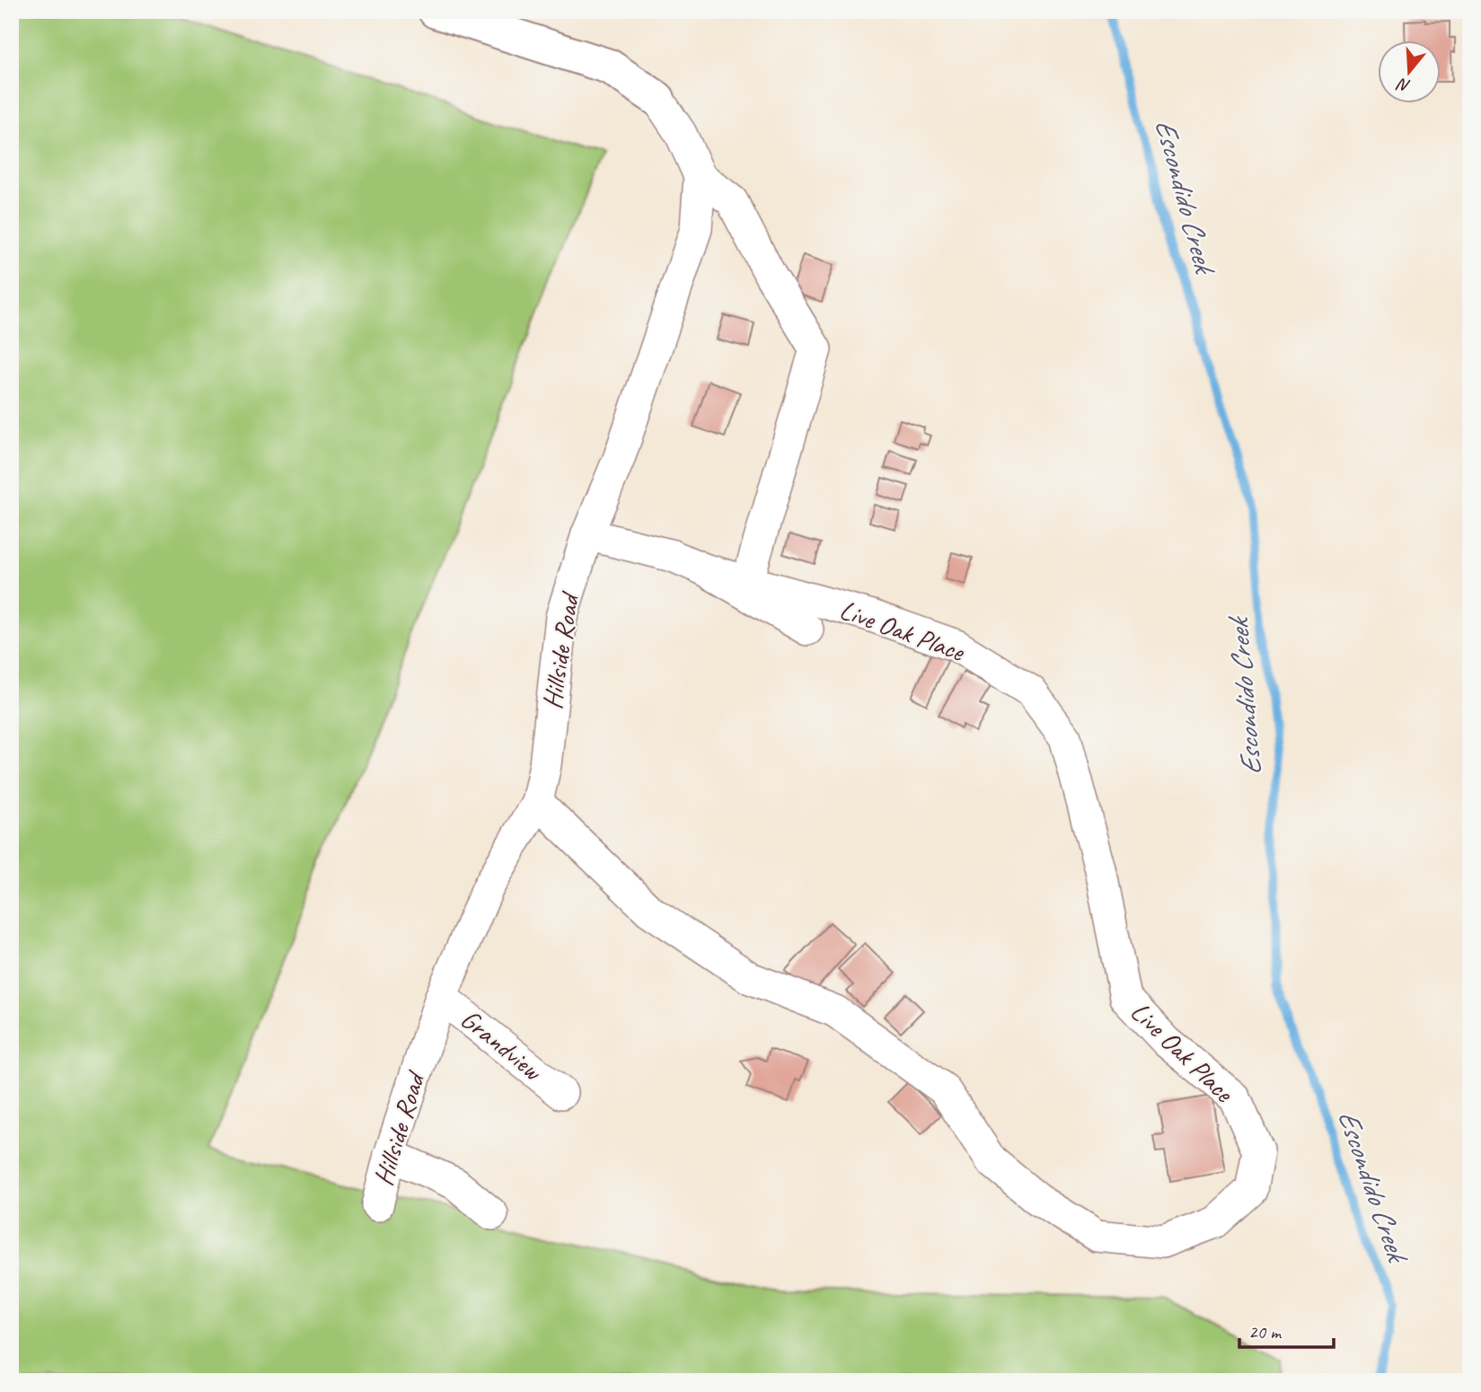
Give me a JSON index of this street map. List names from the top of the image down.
{
  "streets": {
    "street": ["Live Oak Place", "Hillside Road", "Grandview"]
  },
  "crossings": [
    ["Live Oak Place", "Hillside Road"],
    ["Hillside Road", "Grandview"]
  ],
  "water": ["Escondido Creek"],
  "scale_bar": "20 m",
  "north": "bottom"
}
